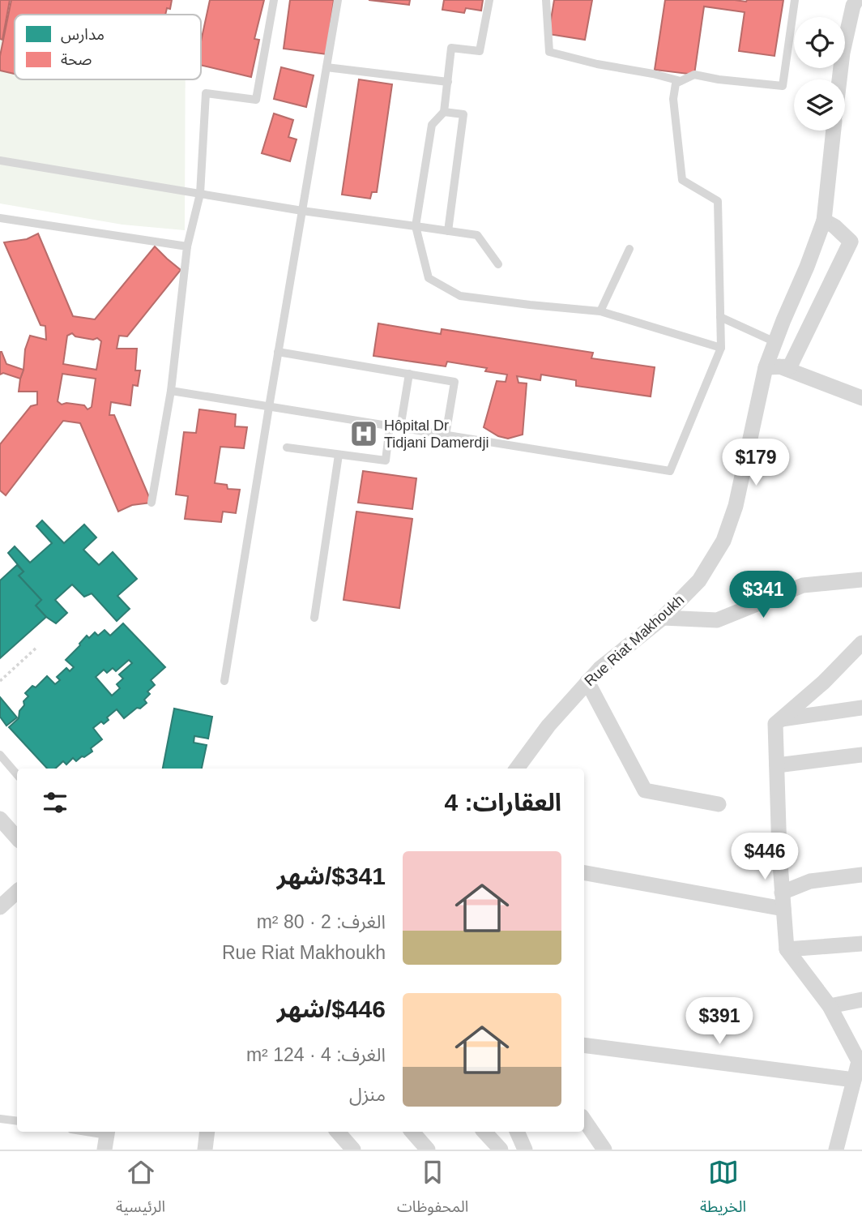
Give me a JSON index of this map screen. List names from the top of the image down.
{
  "streets": {
    "street": ["Rue Riat Makhoukh"]
  },
  "places": {
    "hospital": ["Hôpital Dr Tidjani Damerdji"]
  },
  "legend": ["مدارس", "صحة"],
  "page": {
    "price": [
      "$179",
      "$341",
      "$446",
      "$391"
    ],
    "heading": "العقارات: 4",
    "list": [
      {
        "name": "$341/شهر",
        "note": "الغرف: 2 · 80 m² · Rue Riat Makhoukh"
      },
      {
        "name": "$446/شهر",
        "note": "الغرف: 4 · 124 m² · منزل"
      }
    ],
    "tabs": ["الخريطة", "المحفوظات", "الرئيسية"]
  }
}
